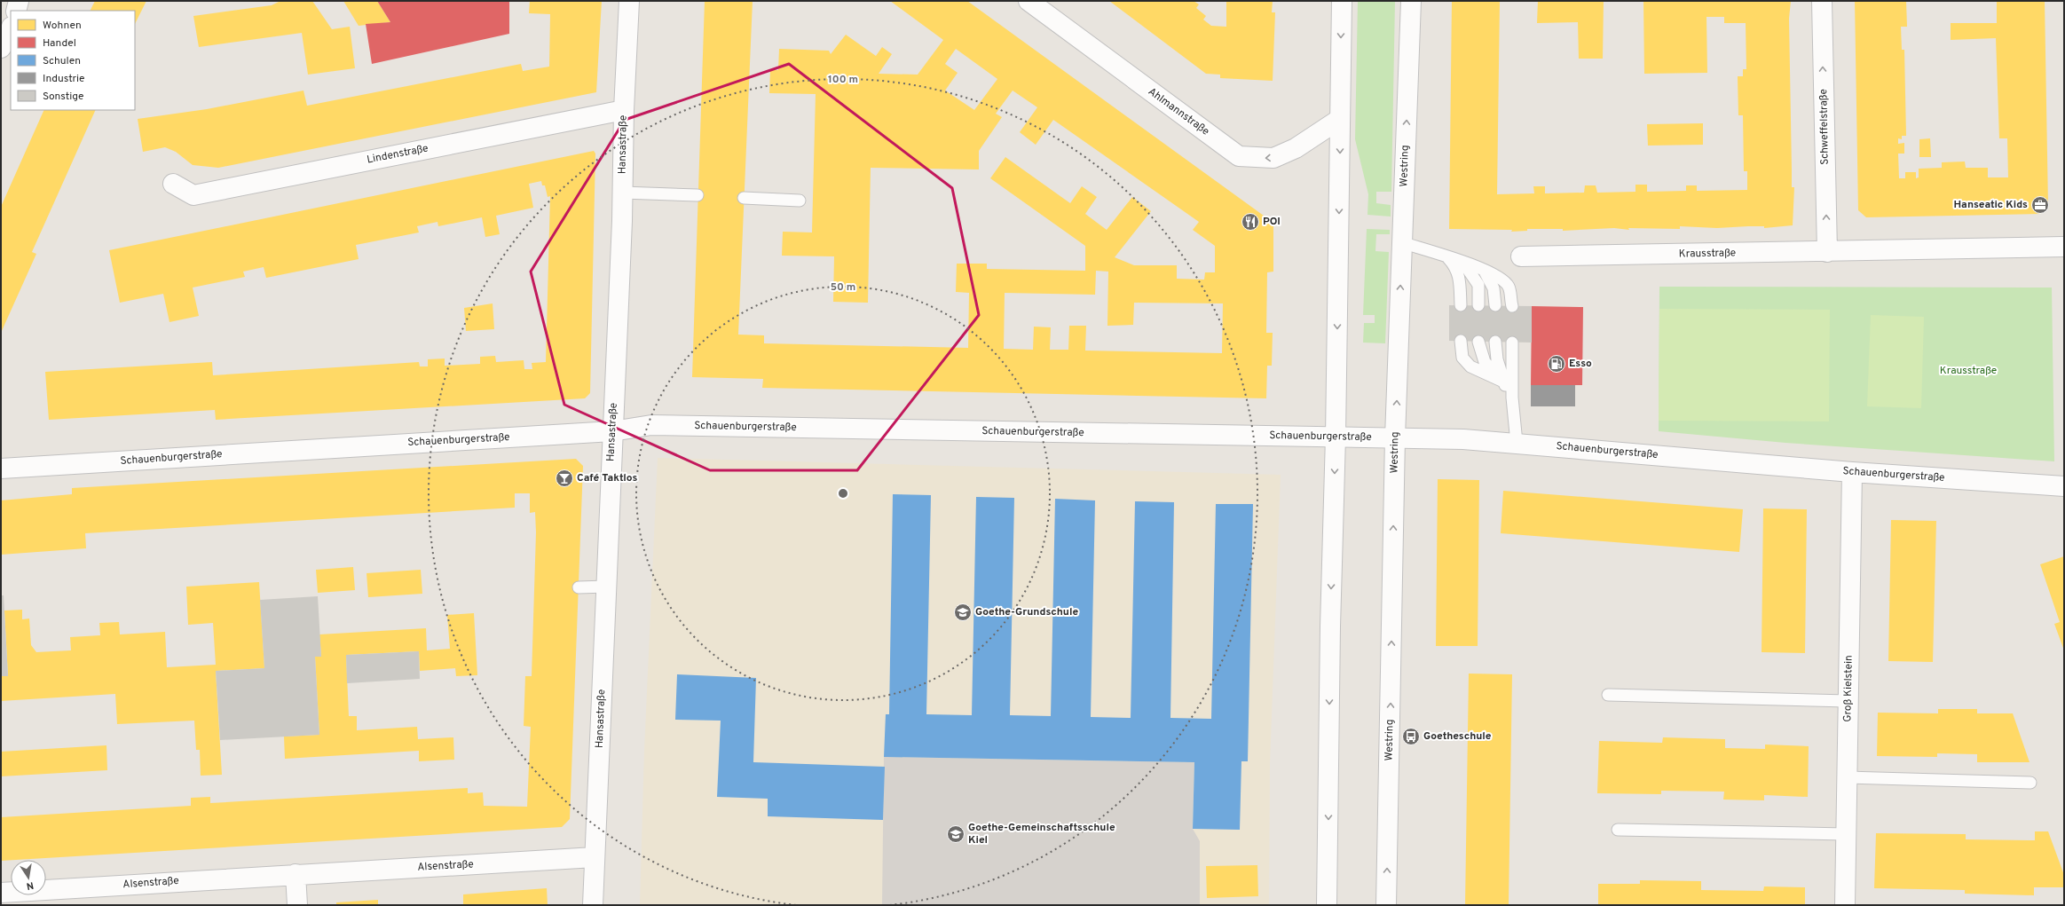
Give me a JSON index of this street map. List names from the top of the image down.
{
  "streets": {
    "street": [
      "Ahlmannstraße",
      "Schweffelstraße",
      "Hansastraße",
      "Lindenstraße",
      "Westring",
      "Krausstraße",
      "Schauenburgerstraße",
      "Groß Kielstein",
      "Alsenstraße"
    ]
  },
  "crossings": [
    ["Schweffelstraße", "Krausstraße"],
    ["Hansastraße", "Lindenstraße"],
    ["Hansastraße", "Schauenburgerstraße"],
    ["Hansastraße", "Alsenstraße"],
    ["Westring", "Schauenburgerstraße"],
    ["Schauenburgerstraße", "Groß Kielstein"]
  ],
  "one_way": ["Ahlmannstraße", "Schweffelstraße"],
  "parks": ["Krausstraße"],
  "places": {
    "office": ["Hanseatic Kids"],
    "restaurant": ["POI"],
    "fuel station": ["Esso"],
    "bar": ["Café Taktlos"],
    "school or university": ["Goethe-Grundschule", "Goethe-Gemeinschaftsschule Kiel"],
    "bus stop": ["Goetheschule"]
  },
  "legend": [
    "Wohnen",
    "Handel",
    "Schulen",
    "Industrie",
    "Sonstige"
  ],
  "north": "bottom",
  "rings": ["100 m", "50 m"]
}
